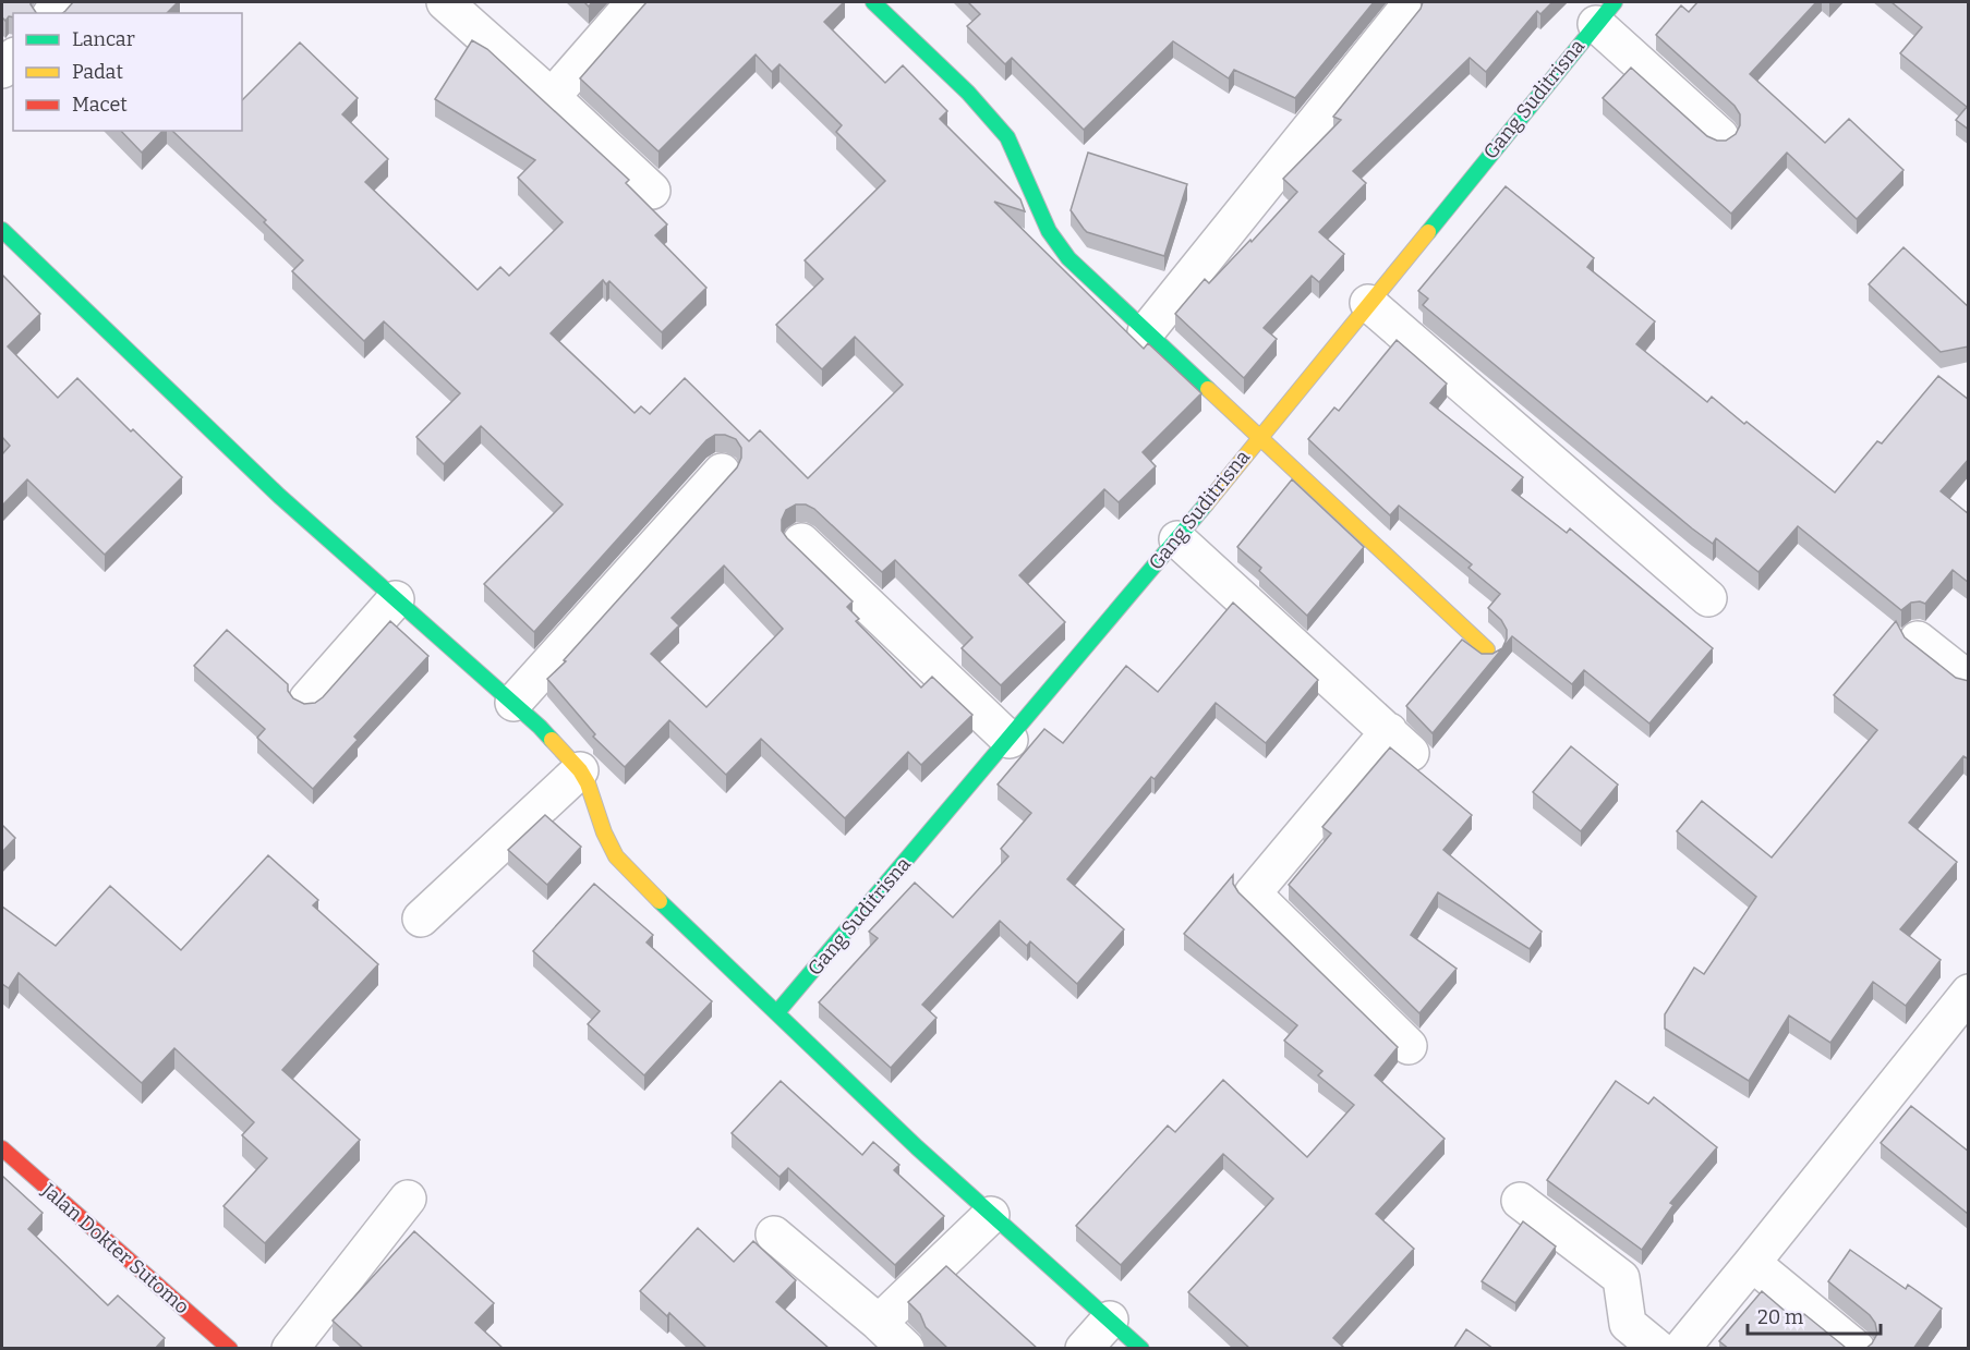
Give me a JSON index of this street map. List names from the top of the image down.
{
  "streets": {
    "street": ["Gang Suditrisna", "Jalan Dokter Sutomo"]
  },
  "legend": ["Lancar", "Padat", "Macet"],
  "scale_bar": "20 m"
}
